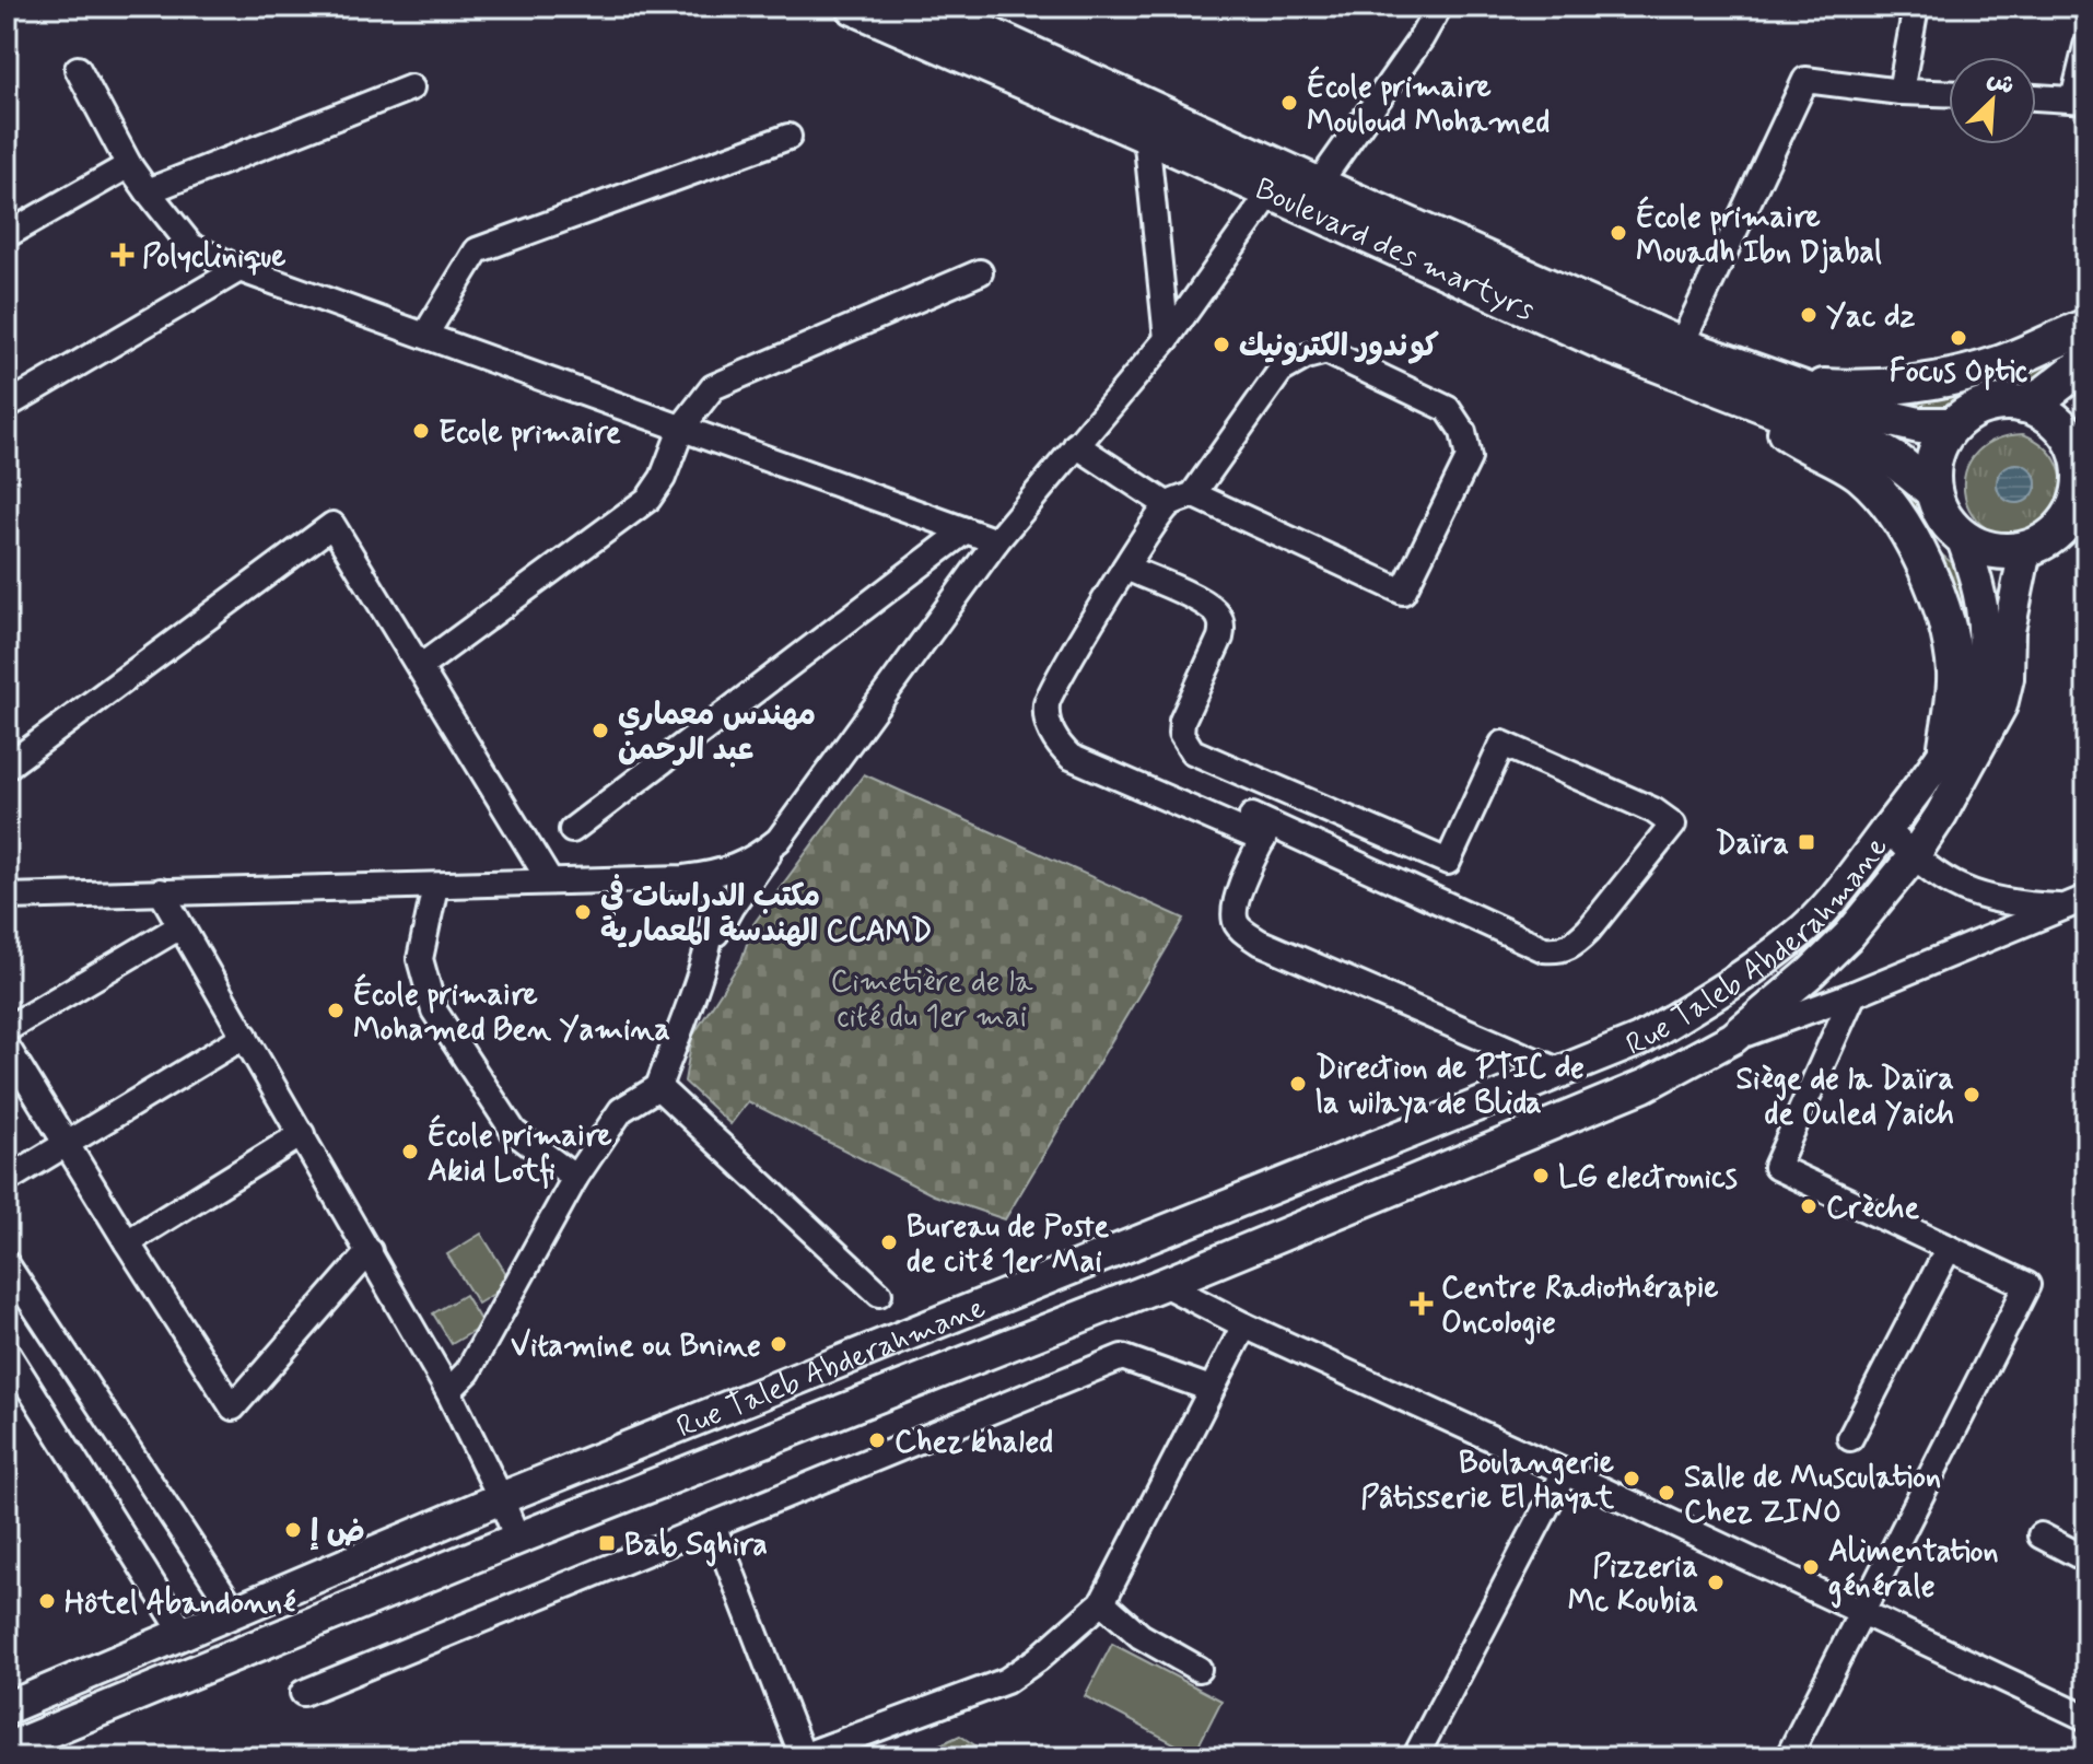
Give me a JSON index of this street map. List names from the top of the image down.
{
  "streets": {
    "highway": ["Boulevard des martyrs"],
    "main road": ["Rue Taleb Abderahmane"]
  },
  "crossings": [
    ["Boulevard des martyrs", "Rue Taleb Abderahmane"]
  ],
  "parks": ["Cimetière de la cité du 1er mai"],
  "places": {
    "other": [
      "École primaire Mouloud Mohamed",
      "École primaire Mouadh Ibn Djabal",
      "Yac dz",
      "Focus Optic",
      "كوندور الكترونيك",
      "Ecole primaire",
      "مهندس معماري عبد الرحمن",
      "مكتب الدراسات في الهندسة المعمارية CCAMD",
      "École primaire Mohamed Ben Yamina",
      "Direction de PTIC de la wilaya de Blida",
      "Siège de la Daïra de Ouled Yaich",
      "École primaire Akid Lotfi",
      "LG electronics",
      "Crèche",
      "Bureau de Poste de cité 1er Mai",
      "Vitamine ou Bnine",
      "Chez khaled",
      "Boulangerie Pâtisserie El Hayat",
      "Salle de Musculation Chez ZINO",
      "ض إ",
      "Alimentation générale",
      "Pizzeria Mc Koubia",
      "Hôtel Abandonné"
    ],
    "health": ["Polyclinique", "Centre Radiothérapie Oncologie"],
    "transit": ["Daïra", "Bab Sghira"]
  },
  "north": "top right"
}
